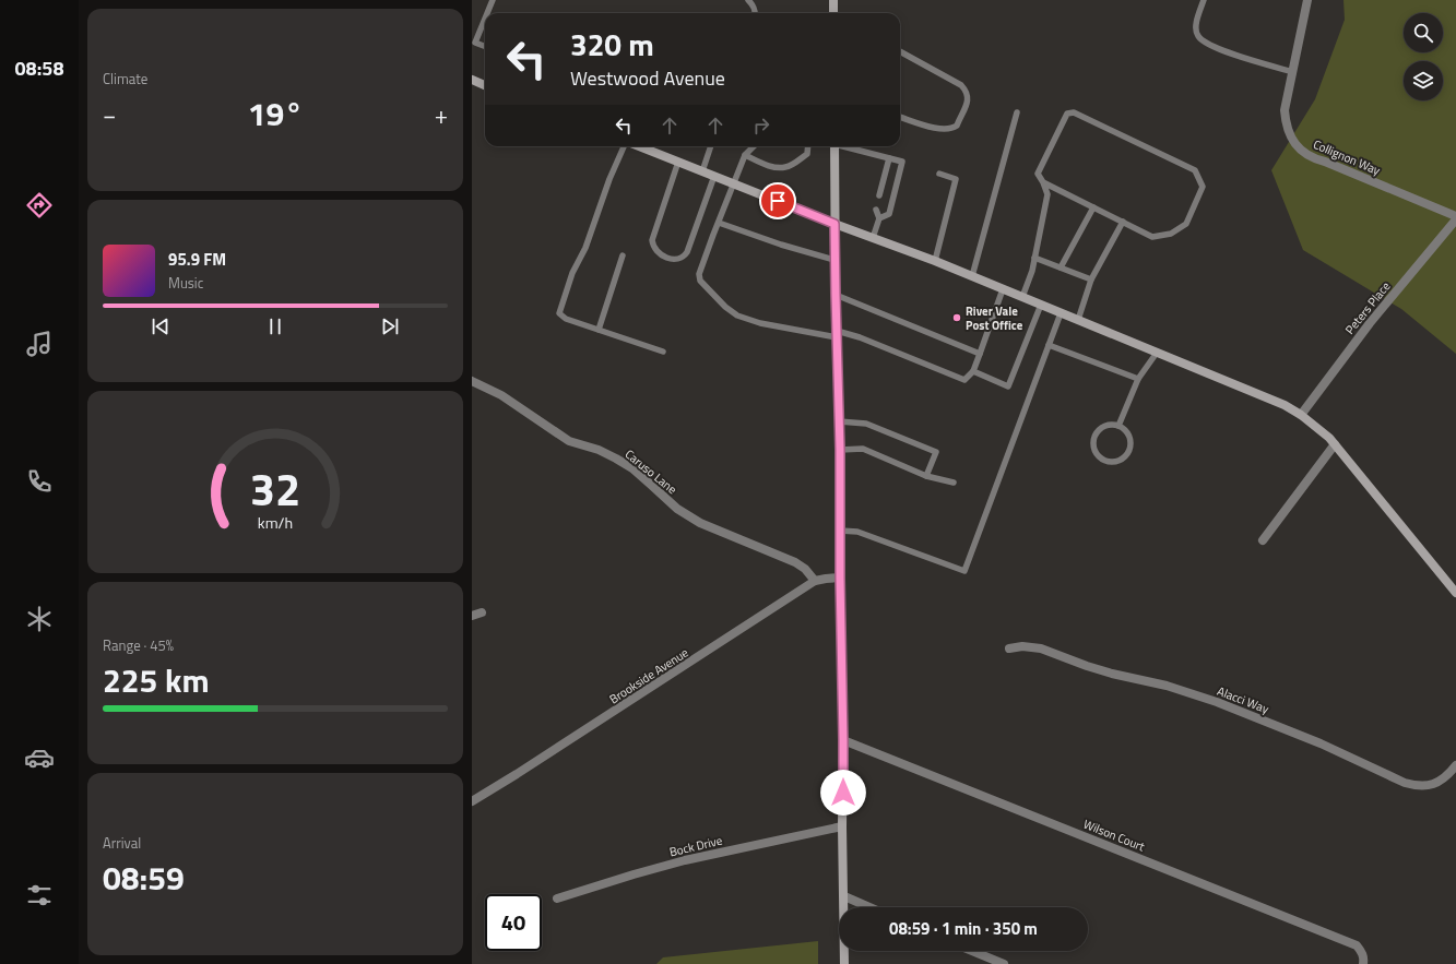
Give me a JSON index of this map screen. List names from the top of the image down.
{
  "streets": {
    "street": [
      "Collignon Way",
      "Peters Place",
      "Caruso Lane",
      "Brookside Avenue",
      "Alacci Way",
      "Wilson Court",
      "Bock Drive"
    ]
  },
  "crossings": [
    ["Collignon Way", "Peters Place"],
    ["Caruso Lane", "Brookside Avenue"]
  ],
  "places": ["River Vale Post Office"],
  "page": {
    "tabs": "08:58",
    "tile": [
      "Climate",
      ["Range · 45%", "225 km"],
      ["Arrival", "08:59"]
    ],
    "turn": ["320 m", "Westwood Avenue"],
    "heat": ["−", "19°", "+"],
    "song": ["95.9 FM", "Music"],
    "limit": "40",
    "trip": "08:59 · 1 min · 350 m",
    "gauge": ["32", "km/h"]
  }
}
